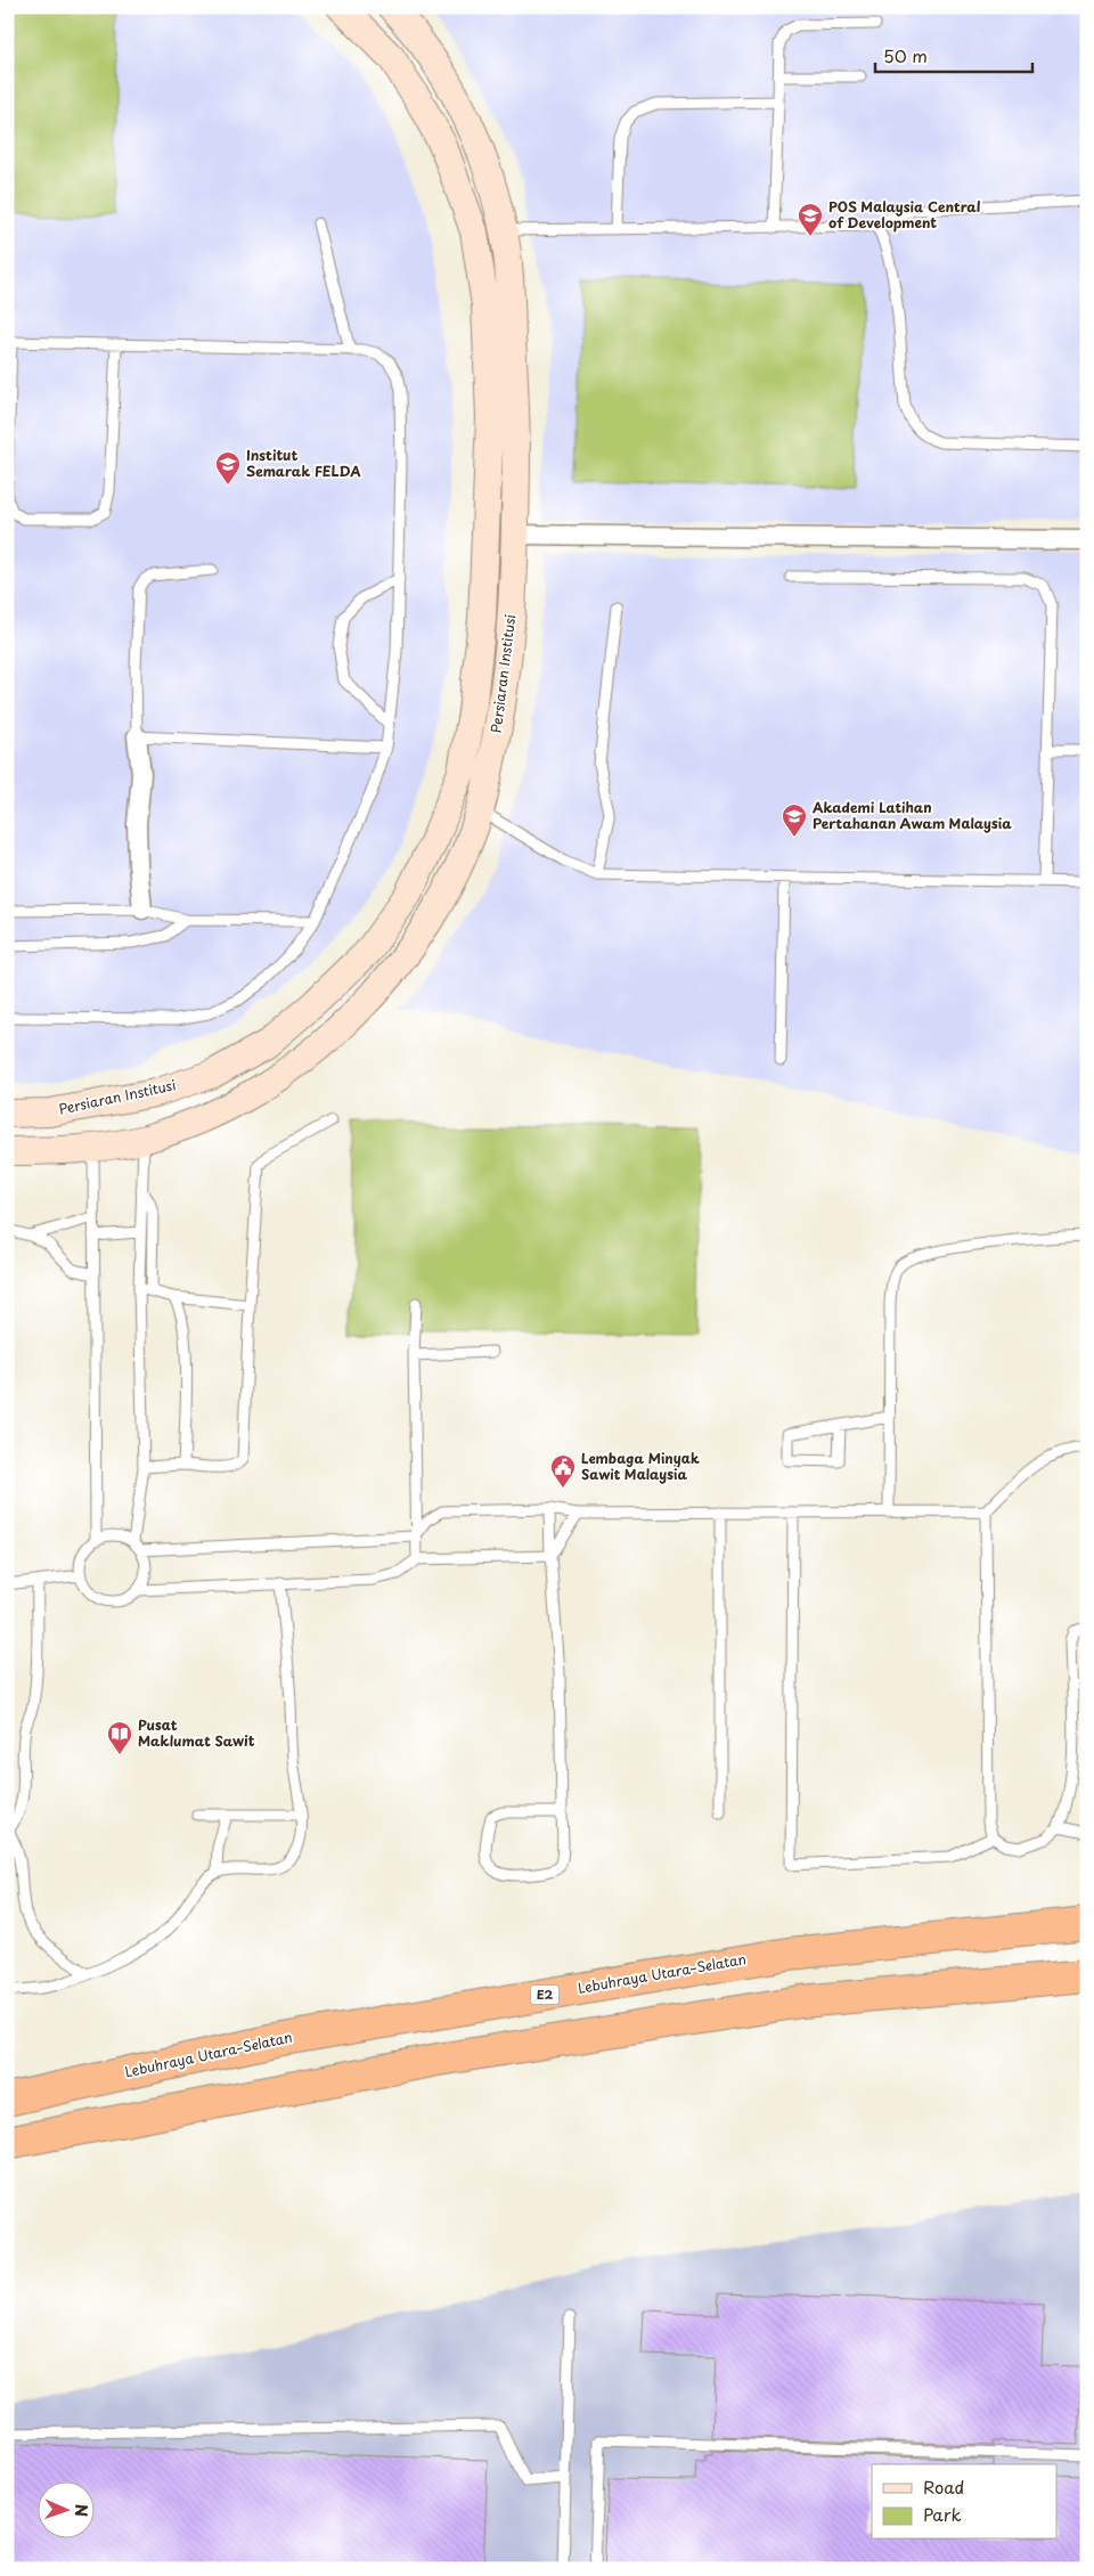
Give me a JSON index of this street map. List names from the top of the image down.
{
  "streets": {
    "highway": ["Lebuhraya Utara–Selatan", "E2"],
    "street": ["Persiaran Institusi"]
  },
  "places": {
    "school or university": ["POS Malaysia Central of Development", "Institut Semarak FELDA", "Akademi Latihan Pertahanan Awam Malaysia"],
    "public building": ["Lembaga Minyak Sawit Malaysia"],
    "library": ["Pusat Maklumat Sawit"]
  },
  "legend": ["Road", "Park"],
  "scale_bar": "50 m",
  "north": "right"
}
